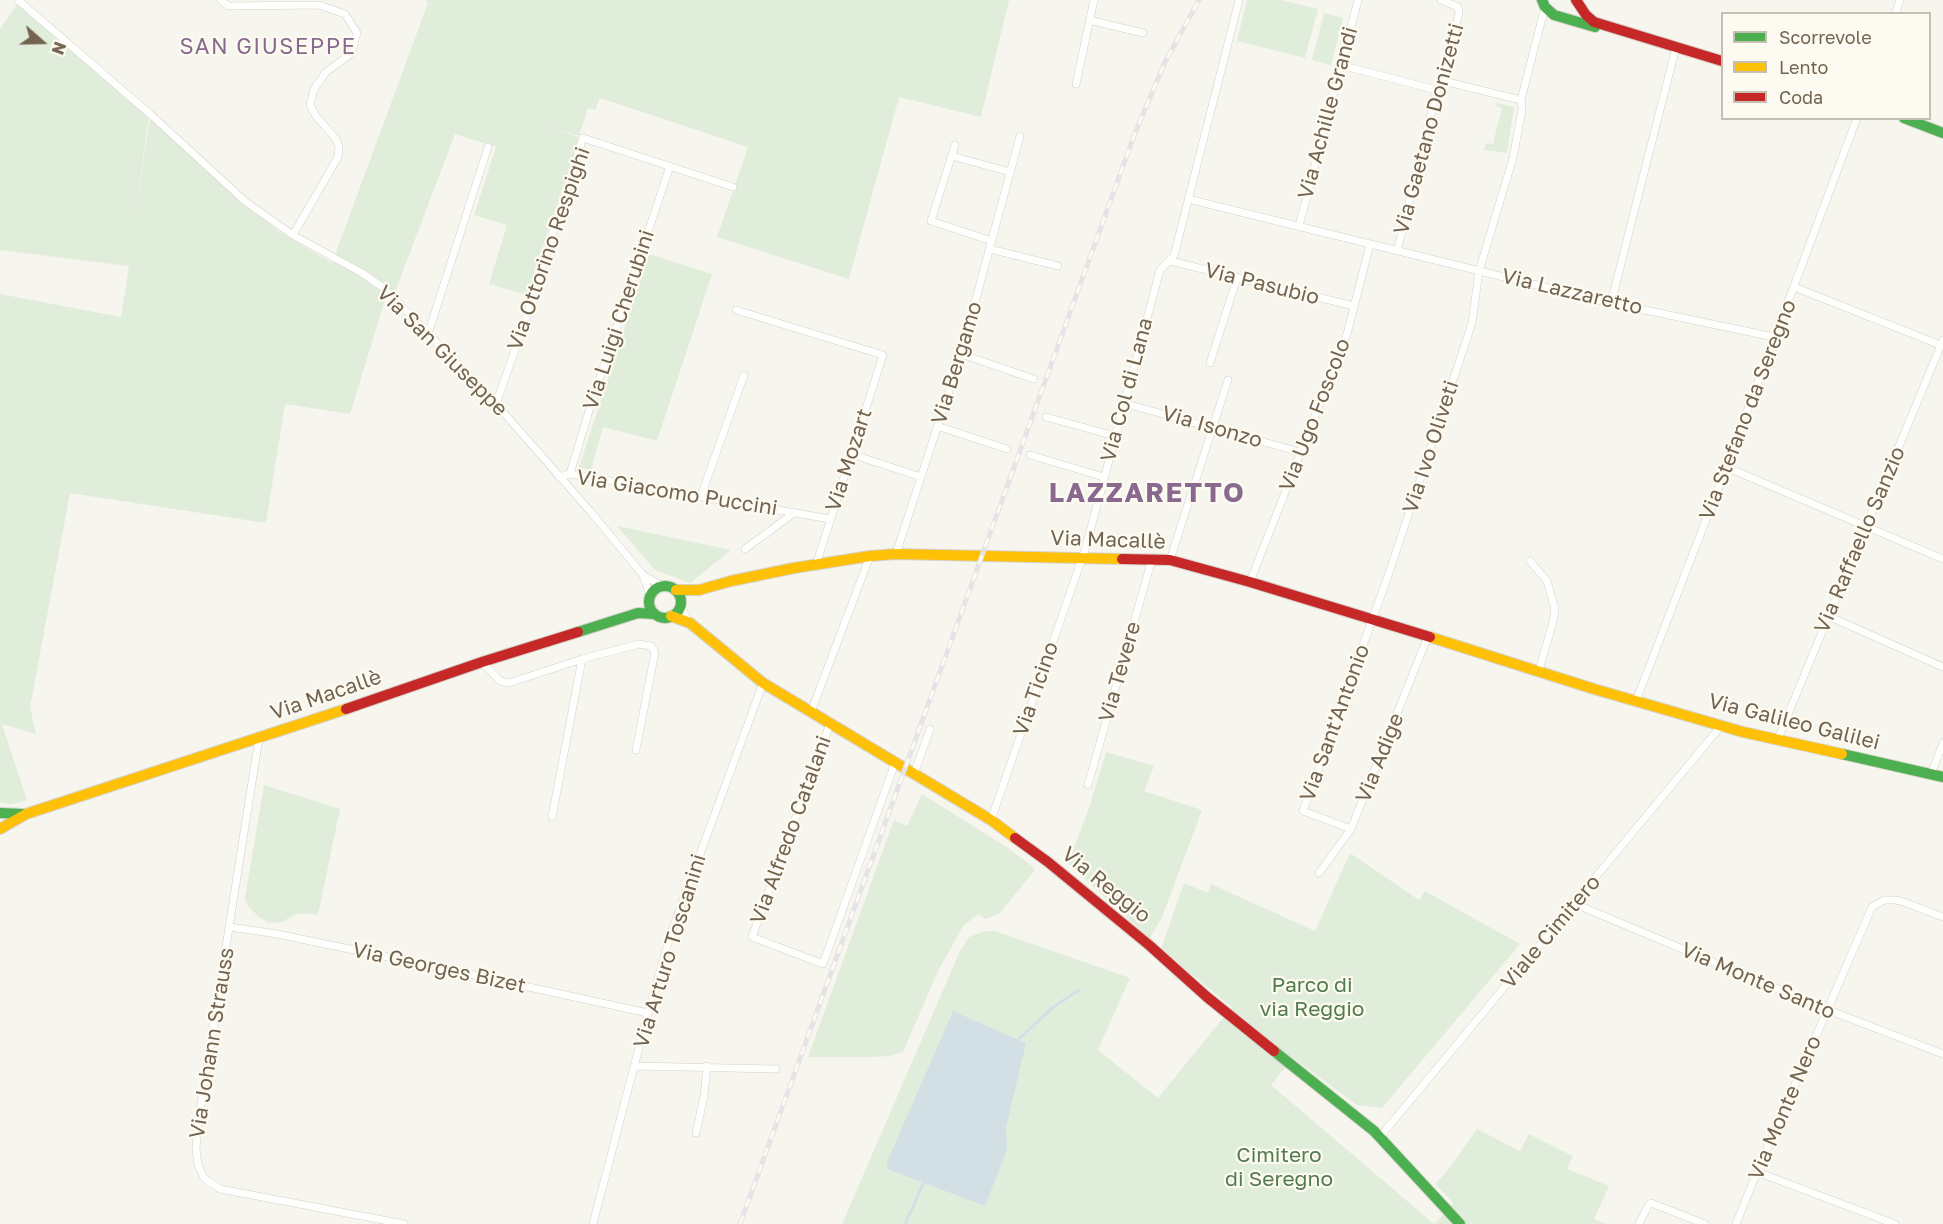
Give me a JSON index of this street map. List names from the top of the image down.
{
  "streets": {
    "street": [
      "Via Achille Grandi",
      "Via Gaetano Donizetti",
      "Via Ottorino Respighi",
      "Via Pasubio",
      "Via Lazzaretto",
      "Via Luigi Cherubini",
      "Via San Giuseppe",
      "Via Bergamo",
      "Via Col di Lana",
      "Via Stefano da Seregno",
      "Via Ugo Foscolo",
      "Via Isonzo",
      "Via Ivo Oliveti",
      "Via Mozart",
      "Via Giacomo Puccini",
      "Via Macallè",
      "Via Raffaello Sanzio",
      "Via Tevere",
      "Via Ticino",
      "Via Galileo Galilei",
      "Via Sant'Antonio",
      "Via Adige",
      "Via Alfredo Catalani",
      "Via Reggio",
      "Viale Cimitero",
      "Via Arturo Toscanini",
      "Via Georges Bizet",
      "Via Monte Santo",
      "Via Johann Strauss",
      "Via Monte Nero"
    ]
  },
  "crossings": [
    ["Via Achille Grandi", "Via Lazzaretto"],
    ["Via Gaetano Donizetti", "Via Lazzaretto"],
    ["Via Ottorino Respighi", "Via Luigi Cherubini"],
    ["Via Ottorino Respighi", "Via San Giuseppe"],
    ["Via Pasubio", "Via Col di Lana"],
    ["Via Pasubio", "Via Ugo Foscolo"],
    ["Via Lazzaretto", "Via Col di Lana"],
    ["Via Lazzaretto", "Via Stefano da Seregno"],
    ["Via Lazzaretto", "Via Ugo Foscolo"],
    ["Via Lazzaretto", "Via Ivo Oliveti"],
    ["Via Luigi Cherubini", "Via Giacomo Puccini"],
    ["Via San Giuseppe", "Via Giacomo Puccini"],
    ["Via San Giuseppe", "Via Macallè"],
    ["Via San Giuseppe", "Via Reggio"],
    ["Via Bergamo", "Via Macallè"],
    ["Via Col di Lana", "Via Isonzo"],
    ["Via Col di Lana", "Via Macallè"],
    ["Via Col di Lana", "Via Ticino"],
    ["Via Stefano da Seregno", "Via Macallè"],
    ["Via Stefano da Seregno", "Via Galileo Galilei"],
    ["Via Ugo Foscolo", "Via Isonzo"],
    ["Via Ugo Foscolo", "Via Macallè"],
    ["Via Ivo Oliveti", "Via Macallè"],
    ["Via Ivo Oliveti", "Via Sant'Antonio"],
    ["Via Mozart", "Via Giacomo Puccini"],
    ["Via Mozart", "Via Macallè"],
    ["Via Macallè", "Via Tevere"],
    ["Via Macallè", "Via Ticino"],
    ["Via Macallè", "Via Galileo Galilei"],
    ["Via Macallè", "Via Sant'Antonio"],
    ["Via Macallè", "Via Adige"],
    ["Via Macallè", "Via Reggio"],
    ["Via Macallè", "Via Johann Strauss"],
    ["Via Raffaello Sanzio", "Via Galileo Galilei"],
    ["Via Ticino", "Via Reggio"],
    ["Via Galileo Galilei", "Viale Cimitero"],
    ["Via Sant'Antonio", "Via Adige"],
    ["Via Alfredo Catalani", "Via Reggio"],
    ["Via Reggio", "Viale Cimitero"],
    ["Via Reggio", "Via Arturo Toscanini"],
    ["Viale Cimitero", "Via Monte Santo"],
    ["Via Arturo Toscanini", "Via Georges Bizet"],
    ["Via Georges Bizet", "Via Johann Strauss"],
    ["Via Monte Santo", "Via Monte Nero"]
  ],
  "districts": ["SAN GIUSEPPE", "LAZZARETTO"],
  "parks": ["Parco di via Reggio", "Cimitero di Seregno"],
  "legend": ["Scorrevole", "Lento", "Coda"],
  "north": "right"
}
